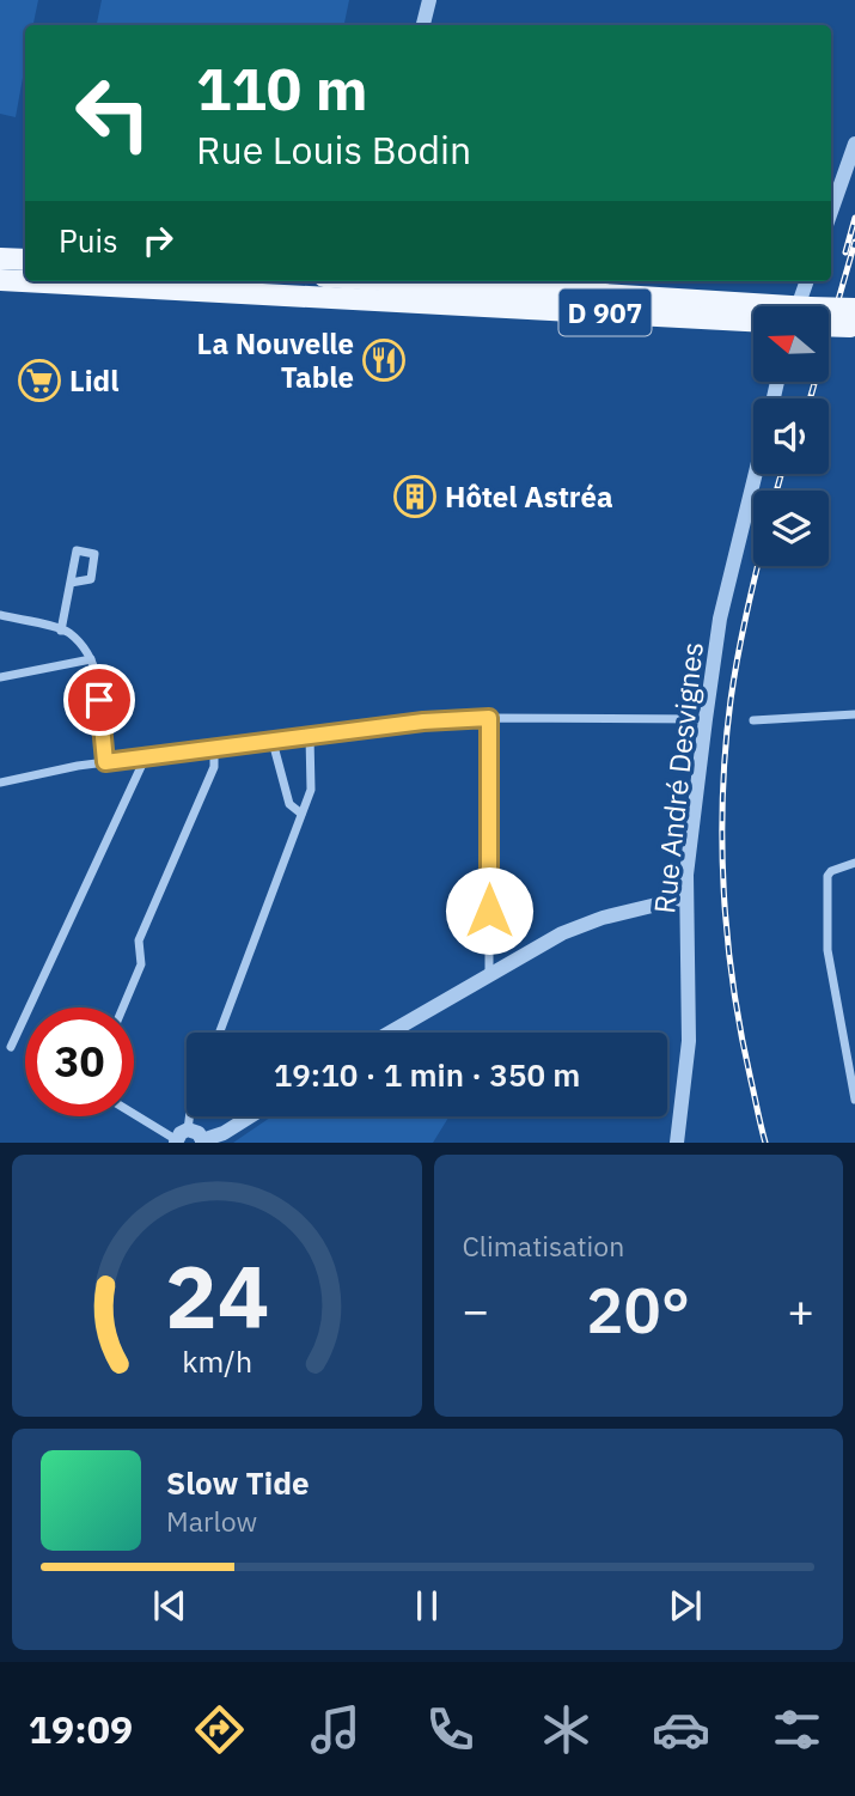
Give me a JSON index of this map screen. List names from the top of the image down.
{
  "streets": {
    "main road": ["D 907"],
    "street": ["Rue André Desvignes"]
  },
  "places": {
    "restaurant": ["La Nouvelle Table"],
    "supermarket": ["Lidl"],
    "building": ["Hôtel Astréa"]
  },
  "north": "left",
  "page": {
    "turn": ["110 m", "Rue Louis Bodin"],
    "then": "Puis",
    "limit": "30",
    "trip": "19:10 · 1 min · 350 m",
    "tile": "Climatisation",
    "heat": ["−", "20°", "+"],
    "song": ["Slow Tide", "Marlow"],
    "tabs": "19:09",
    "gauge": ["24", "km/h"]
  }
}
